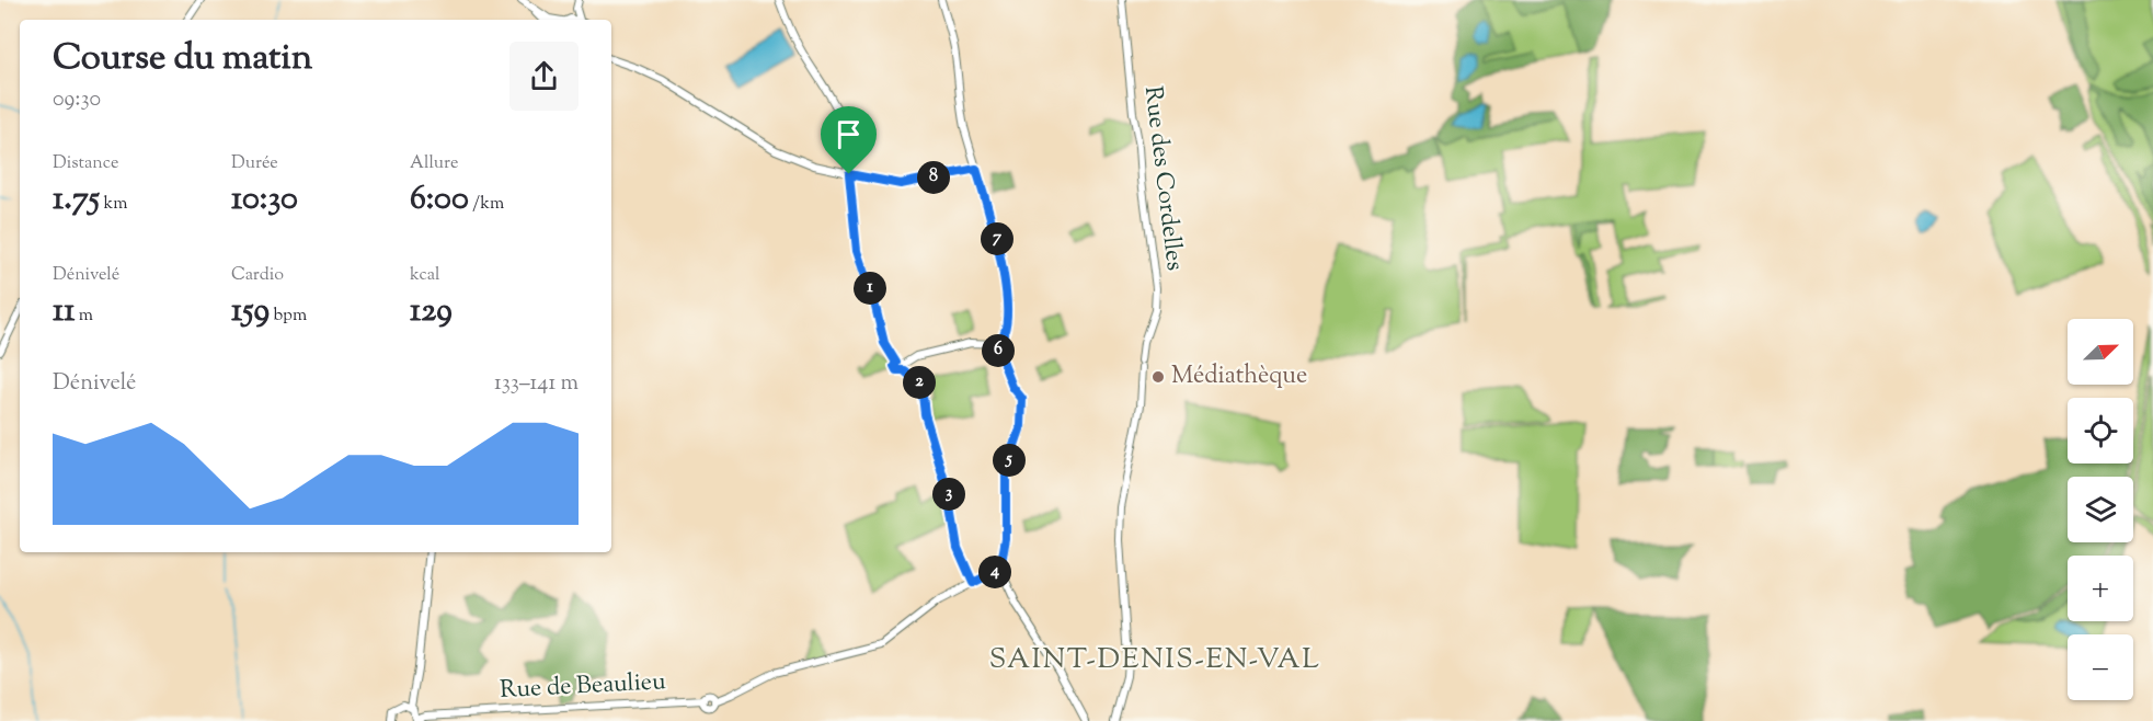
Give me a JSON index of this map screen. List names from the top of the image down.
{
  "streets": {
    "street": ["Rue des Cordelles", "Rue de Beaulieu"]
  },
  "districts": ["SAINT-DENIS-EN-VAL"],
  "places": ["Médiathèque"],
  "north": "top right",
  "page": {
    "heading": ["Course du matin", "09:30"],
    "stats": [
      ["Distance", "1.75 km"],
      ["Durée", "10:30"],
      ["Allure", "6:00 /km"],
      ["Dénivelé", "11 m"],
      ["Cardio", "159 bpm"],
      ["kcal", "129"]
    ],
    "pins": [
      "8",
      "7",
      "1",
      "6",
      "2",
      "5",
      "3",
      "4"
    ],
    "map_buttons": ["+", "−"],
    "chart": ["Dénivelé", "133–141 m"]
  }
}
